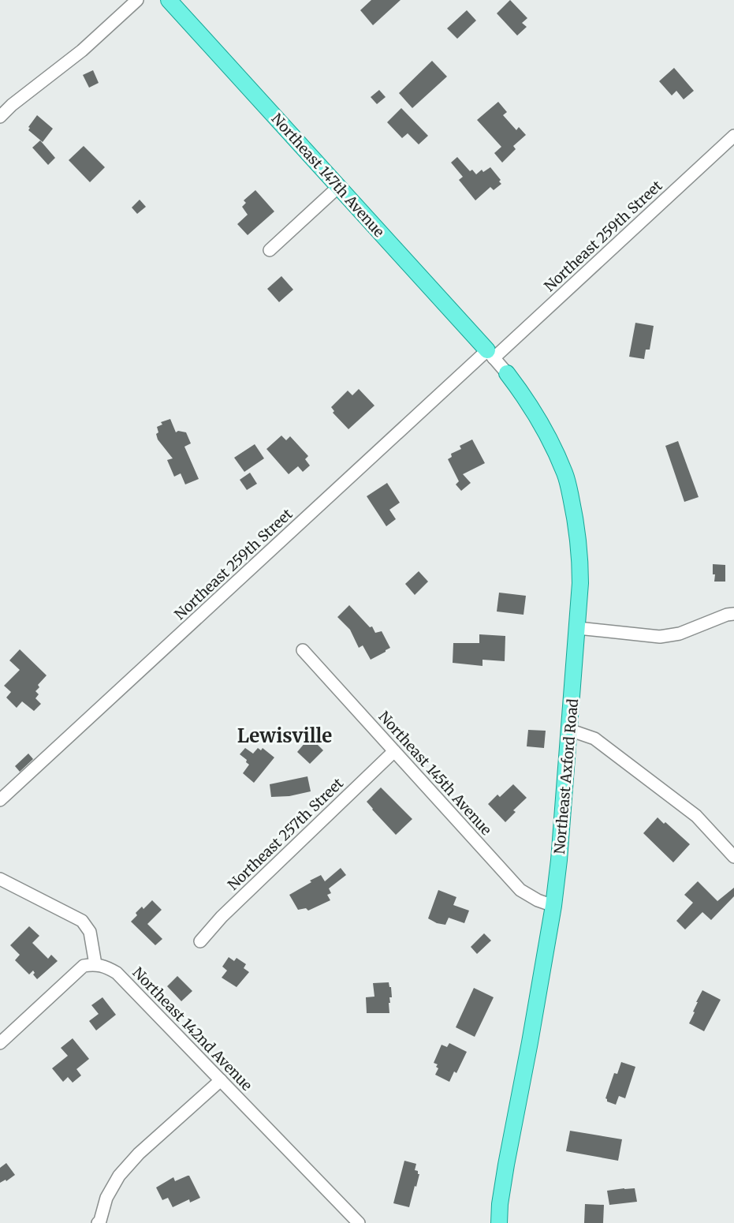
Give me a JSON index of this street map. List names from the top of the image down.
{
  "streets": {
    "main road": ["Northeast 147th Avenue", "Northeast Axford Road"],
    "street": [
      "Northeast 259th Street",
      "Northeast 145th Avenue",
      "Northeast 257th Street",
      "Northeast 142nd Avenue"
    ]
  },
  "crossings": [
    ["Northeast 147th Avenue", "Northeast 259th Street"],
    ["Northeast 147th Avenue", "Northeast Axford Road"],
    ["Northeast 259th Street", "Northeast Axford Road"],
    ["Northeast 145th Avenue", "Northeast Axford Road"],
    ["Northeast 145th Avenue", "Northeast 257th Street"]
  ],
  "districts": ["Lewisville"]
}
